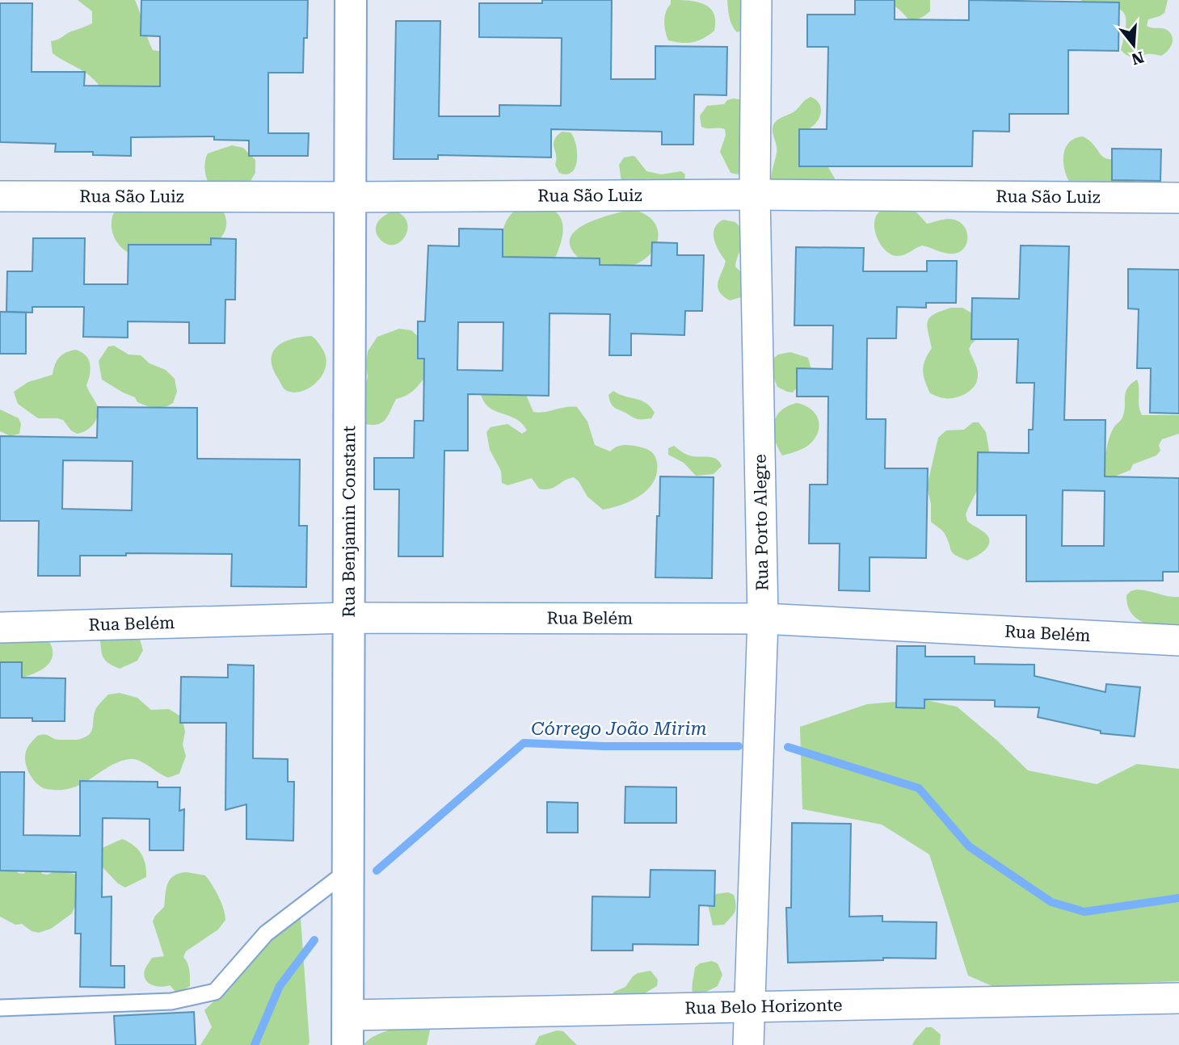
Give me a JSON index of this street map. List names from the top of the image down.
{
  "streets": {
    "street": [
      "Rua São Luiz",
      "Rua Benjamin Constant",
      "Rua Porto Alegre",
      "Rua Belém",
      "Rua Belo Horizonte"
    ]
  },
  "crossings": [
    ["Rua São Luiz", "Rua Benjamin Constant"],
    ["Rua São Luiz", "Rua Porto Alegre"],
    ["Rua Benjamin Constant", "Rua Belém"],
    ["Rua Benjamin Constant", "Rua Belo Horizonte"],
    ["Rua Porto Alegre", "Rua Belém"],
    ["Rua Porto Alegre", "Rua Belo Horizonte"]
  ],
  "water": ["Córrego João Mirim"],
  "north": "bottom"
}
